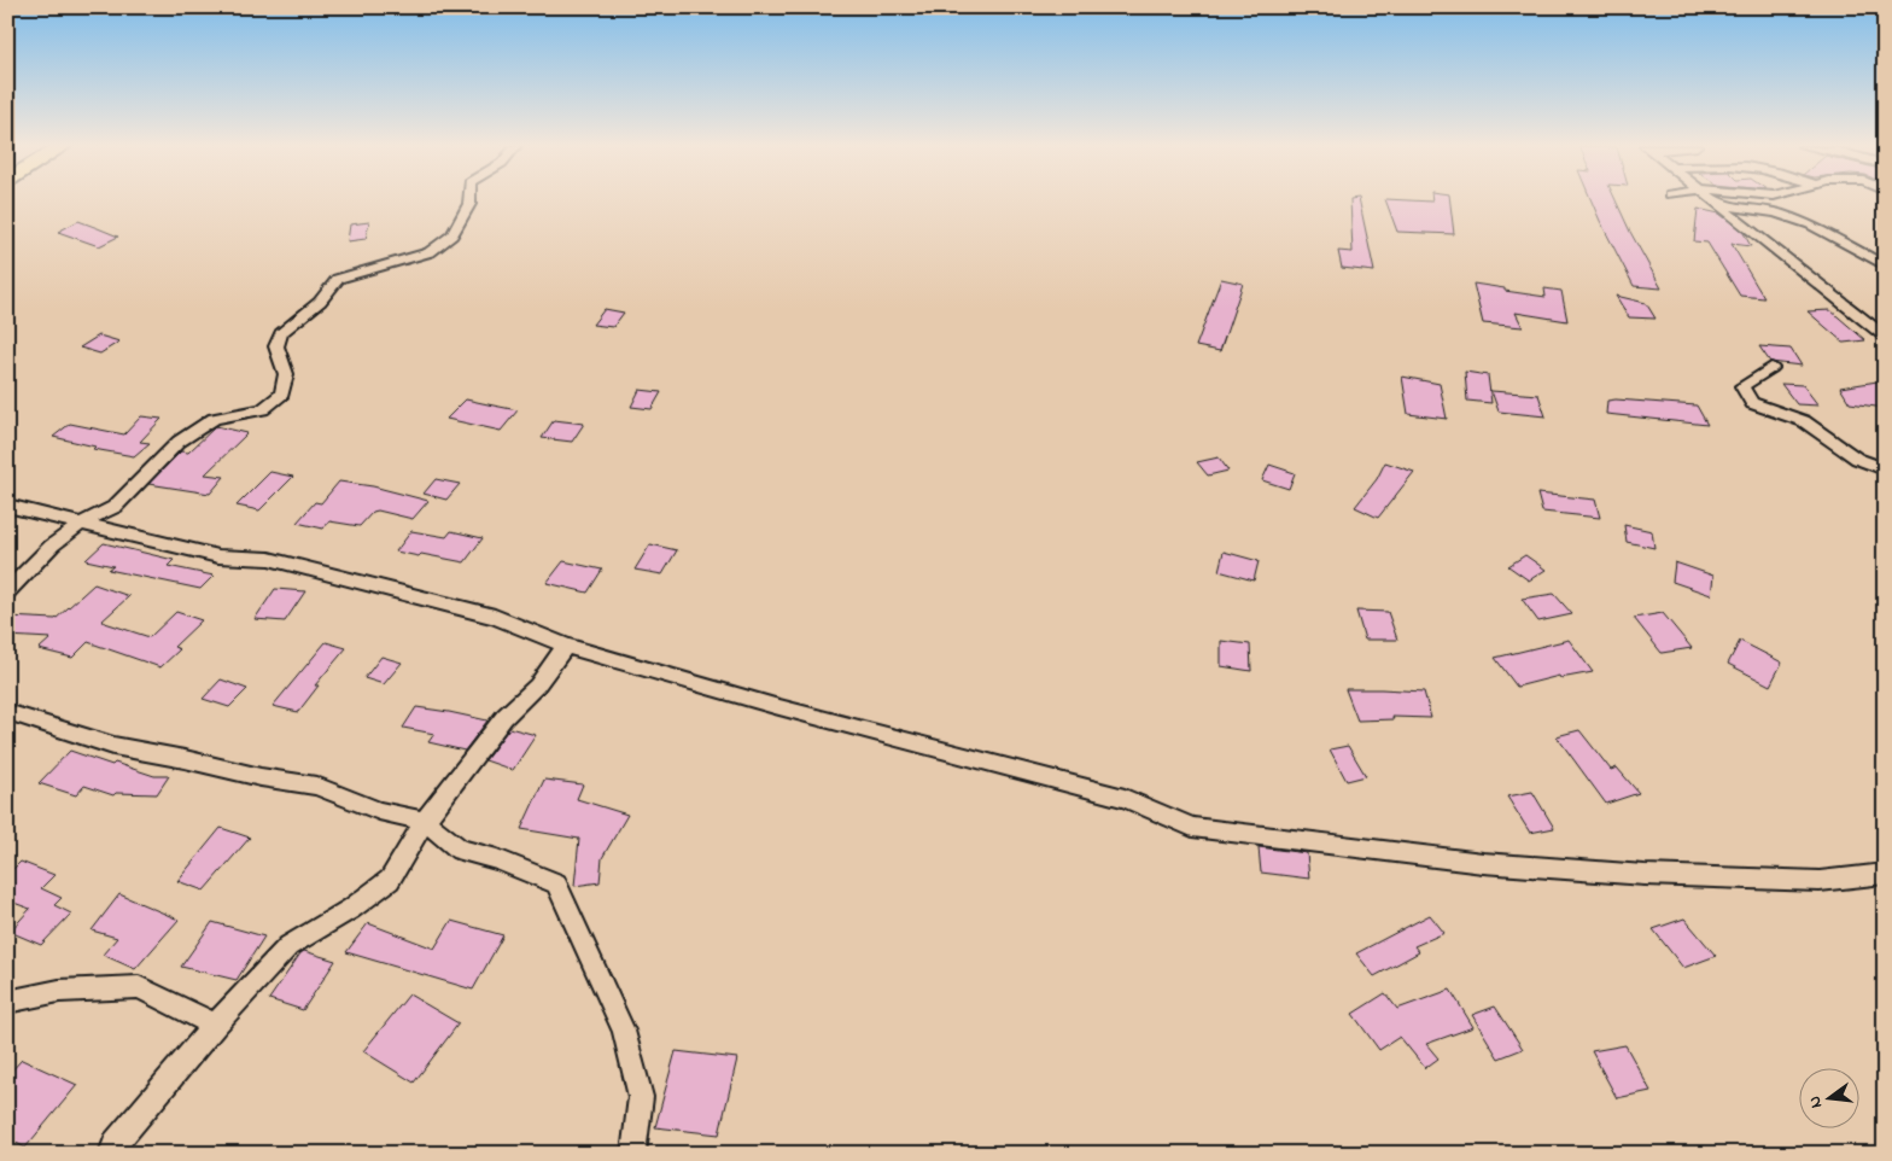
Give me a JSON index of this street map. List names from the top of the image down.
{
  "north": "left"
}
